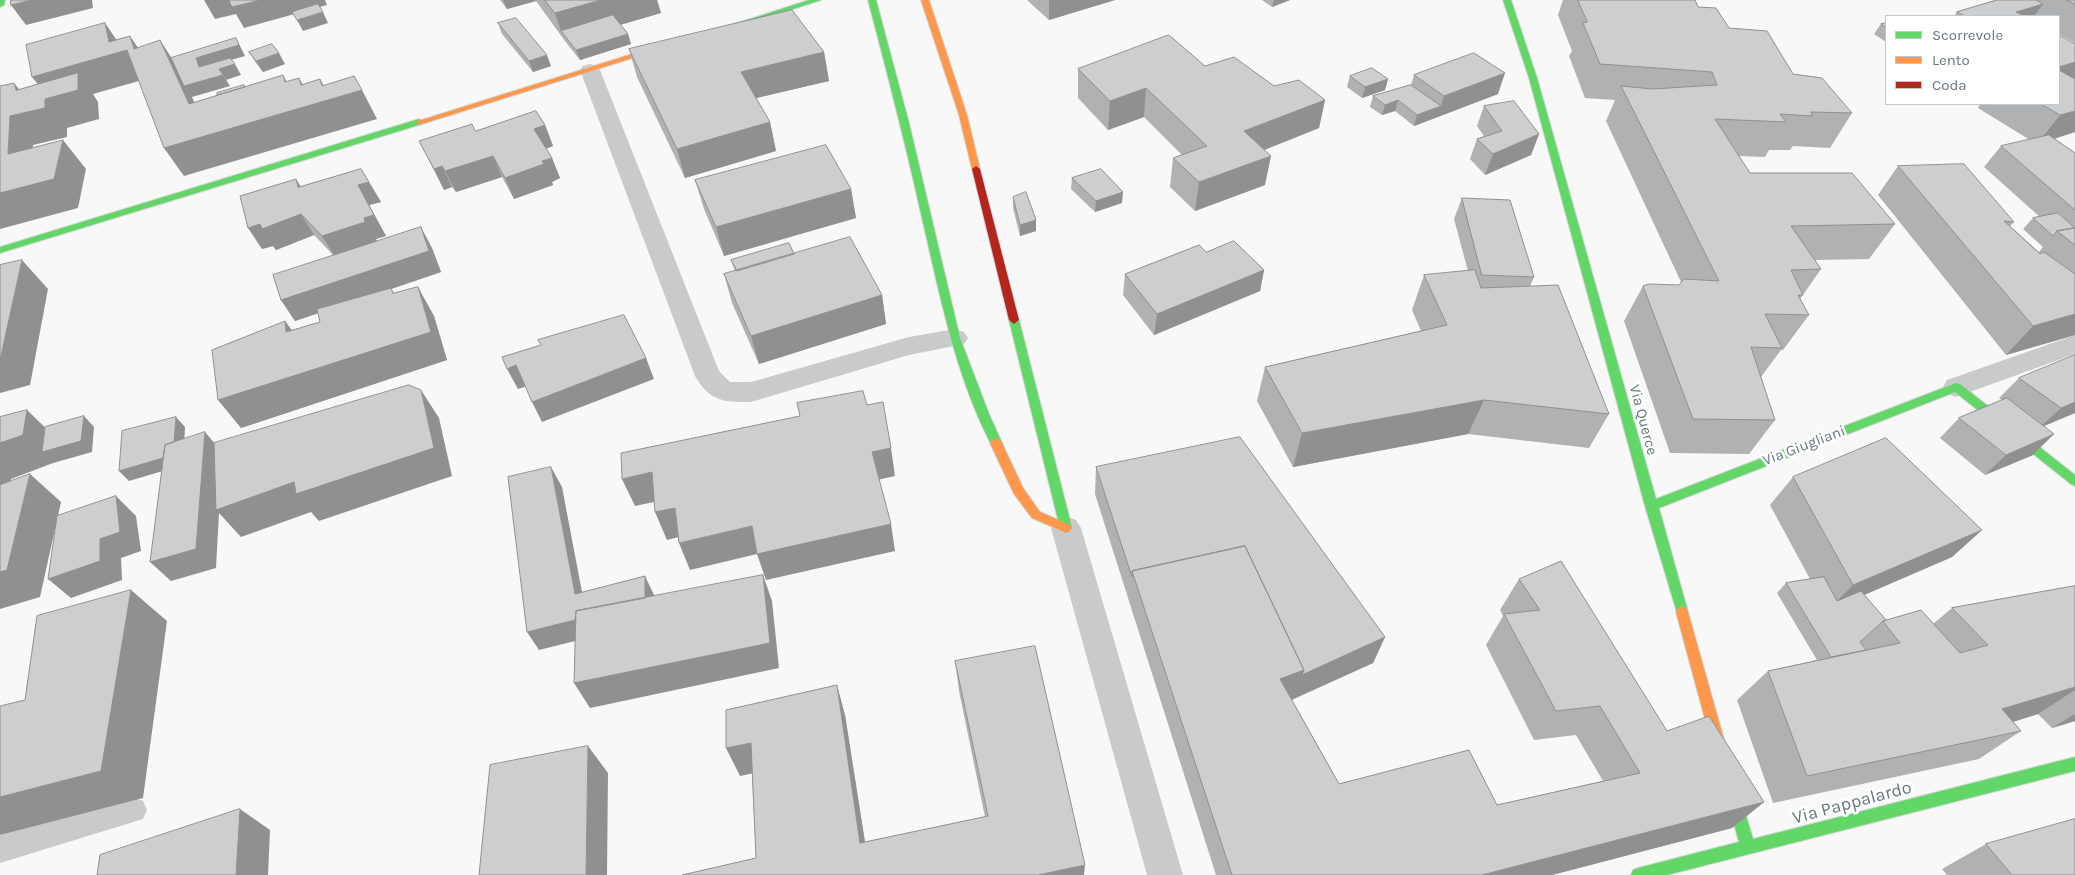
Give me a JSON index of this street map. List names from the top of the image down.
{
  "streets": {
    "street": ["Via Querce", "Via Giugliani", "Via Pappalardo"]
  },
  "crossings": [
    ["Via Querce", "Via Giugliani"],
    ["Via Querce", "Via Pappalardo"]
  ],
  "legend": ["Scorrevole", "Lento", "Coda"]
}
